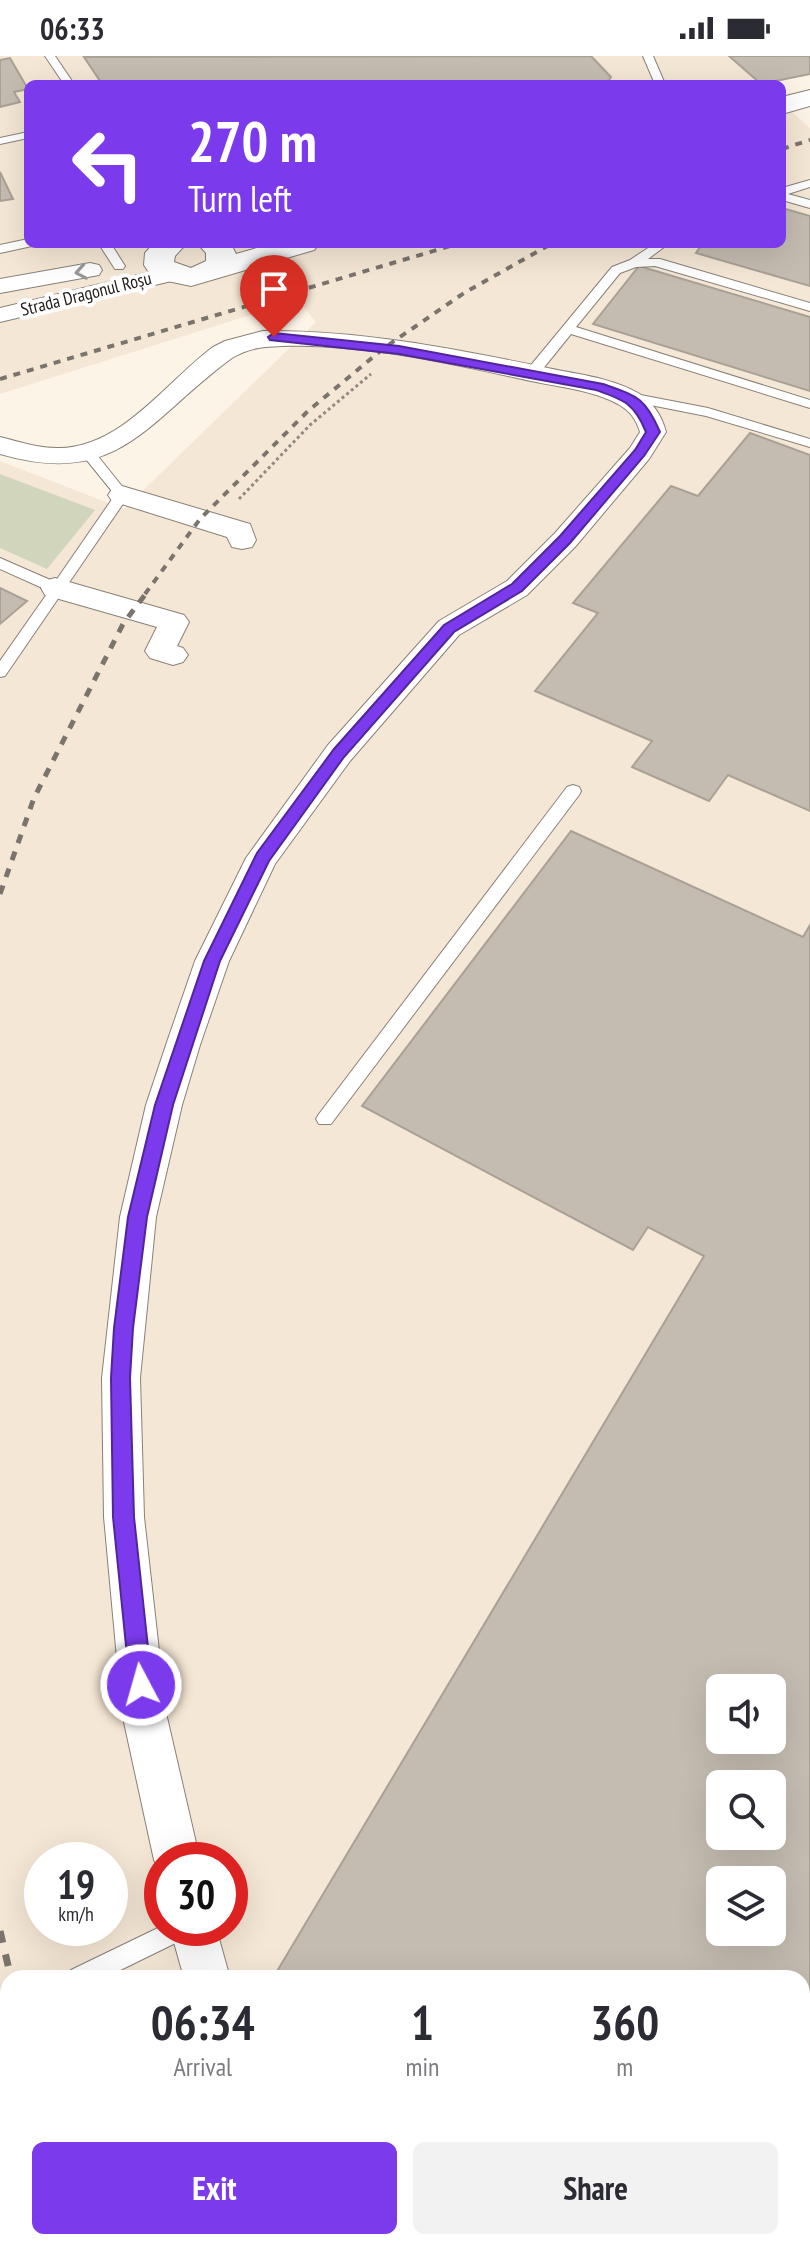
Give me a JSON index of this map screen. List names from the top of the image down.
{
  "streets": {
    "street": ["Strada Dragonul Roșu"]
  },
  "page": {
    "status": "06:33",
    "turn": ["270 m", "Turn left"],
    "speed": "19 km/h",
    "limit": "30",
    "eta": [
      "06:34",
      "Arrival",
      "1",
      "min",
      "360",
      "m"
    ],
    "buttons": ["Exit", "Share"]
  }
}
